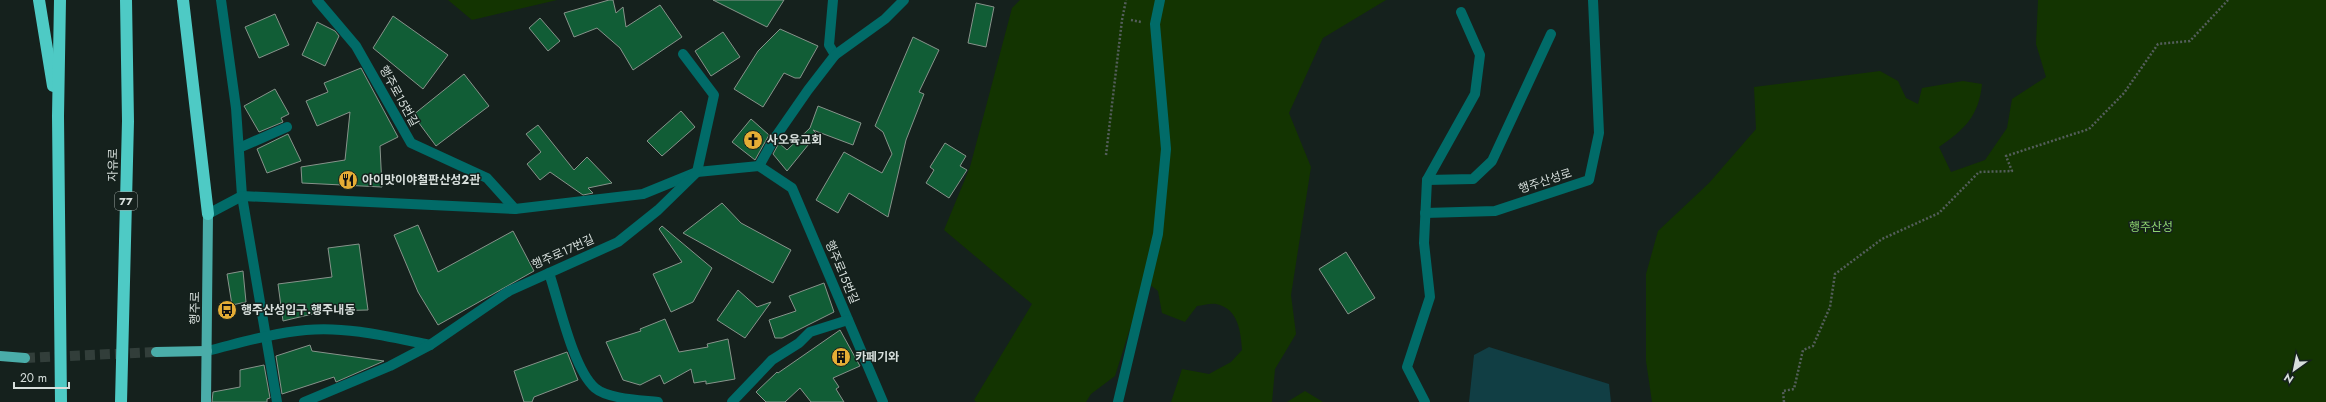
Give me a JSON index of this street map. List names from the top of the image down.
{
  "streets": {
    "highway": ["자유로", "77"],
    "main road": ["행주로"],
    "street": ["행주로15번길", "행주산성로", "행주로17번길"]
  },
  "parks": ["행주산성"],
  "places": {
    "church": ["사오육교회"],
    "restaurant": ["아이맛이야철판산성2관"],
    "bus stop": ["행주산성입구.행주내동"],
    "building": ["카페기와"]
  },
  "scale_bar": "20 m",
  "north": "bottom left"
}
